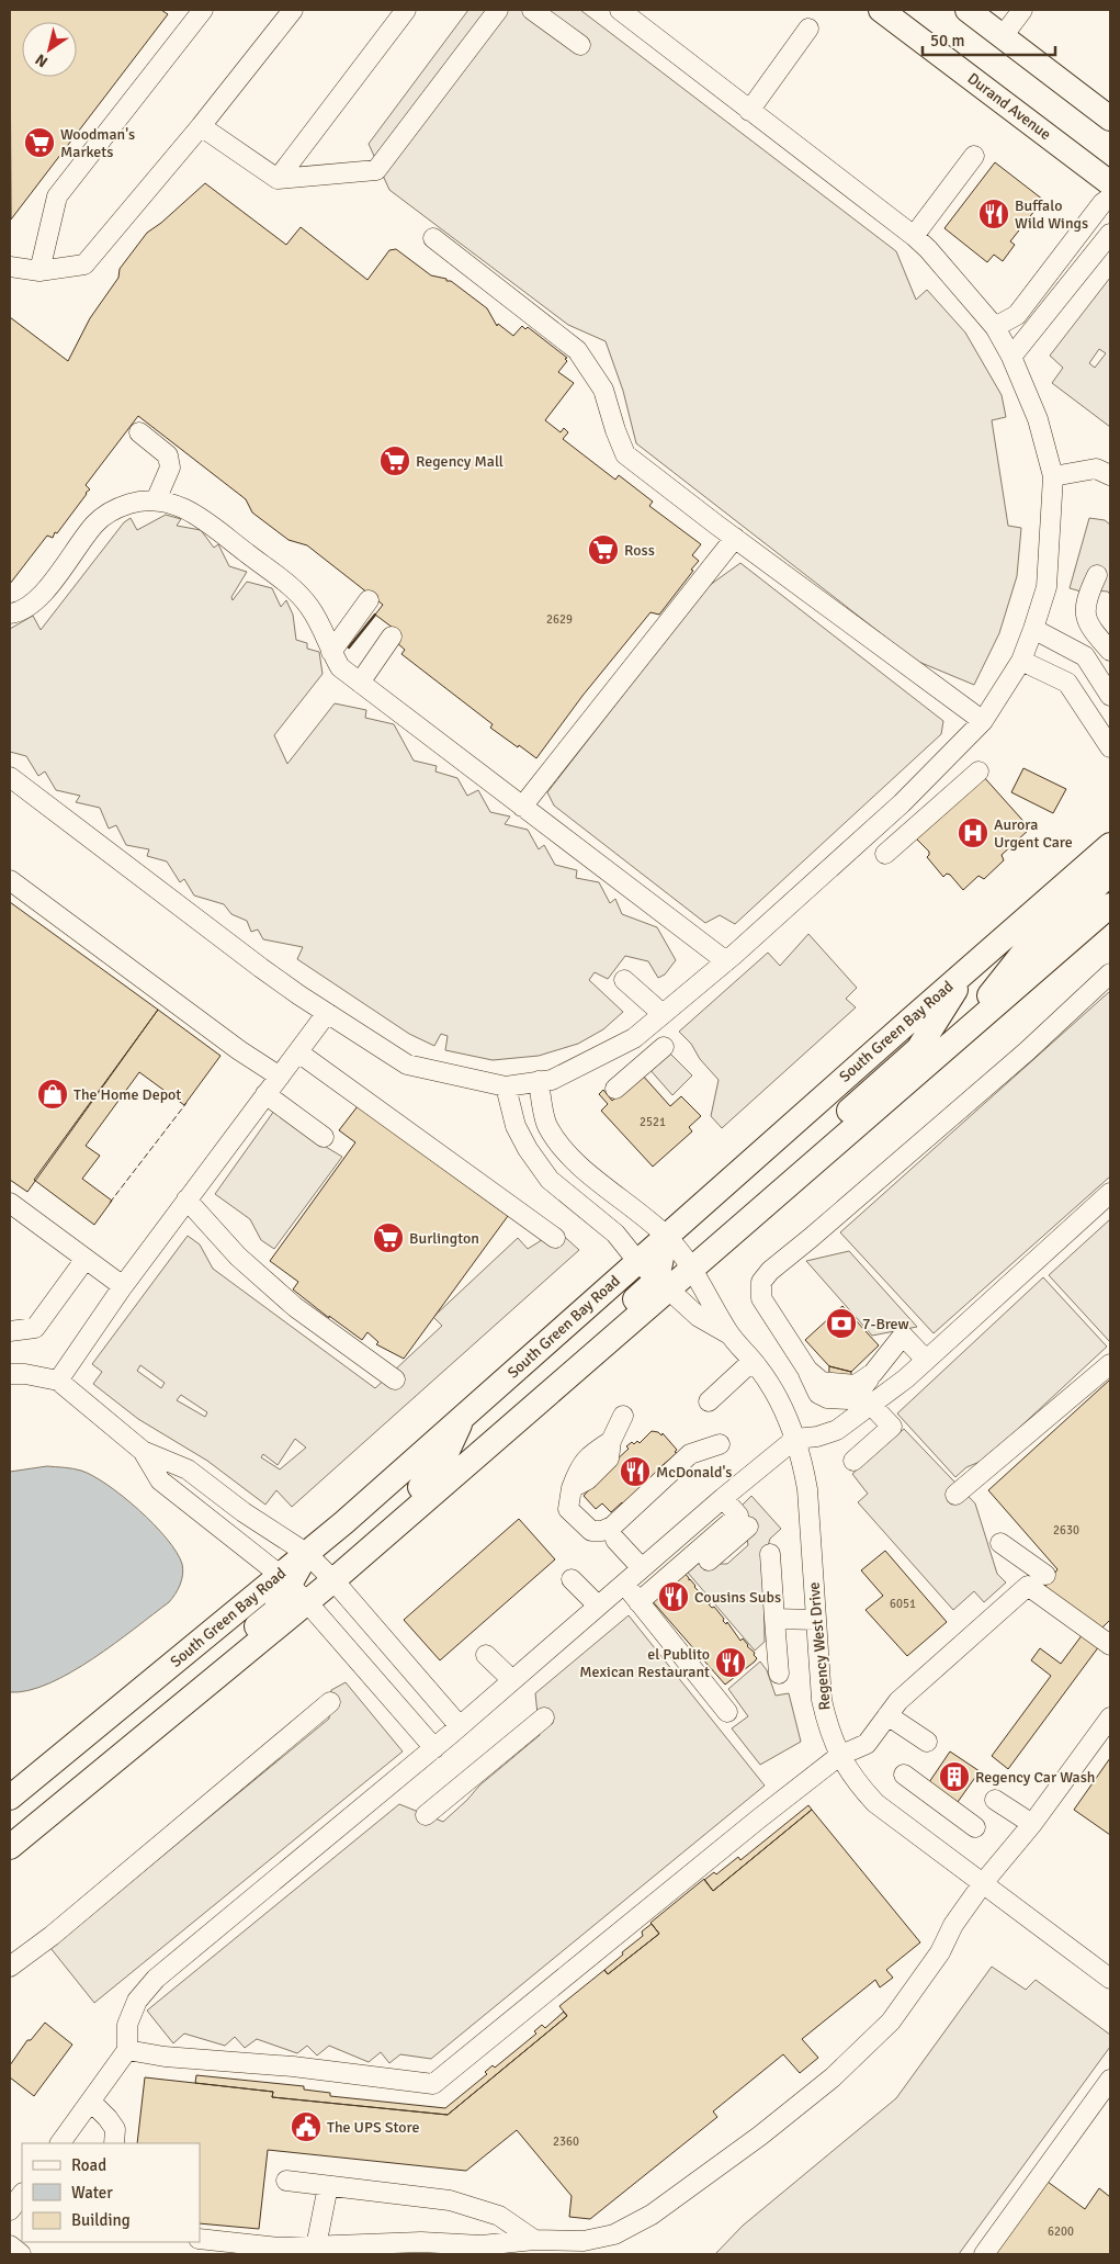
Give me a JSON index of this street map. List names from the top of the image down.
{
  "streets": {
    "main road": ["Durand Avenue", "South Green Bay Road"],
    "street": ["Regency West Drive"]
  },
  "crossings": [
    ["South Green Bay Road", "Regency West Drive"]
  ],
  "places": {
    "supermarket": [
      "Woodman's Markets",
      "Regency Mall",
      "Ross",
      "Burlington"
    ],
    "restaurant": [
      "Buffalo Wild Wings",
      "McDonald's",
      "Cousins Subs",
      "el Publito Mexican Restaurant"
    ],
    "hospital": ["Aurora Urgent Care"],
    "shop": ["The Home Depot"],
    "bank": ["7-Brew"],
    "building": ["Regency Car Wash"],
    "public building": ["The UPS Store"]
  },
  "house_numbers": [
    "2629",
    "2521",
    "2630",
    "6051",
    "2360",
    "6200"
  ],
  "legend": ["Road", "Water", "Building"],
  "scale_bar": "50 m",
  "north": "bottom left"
}
